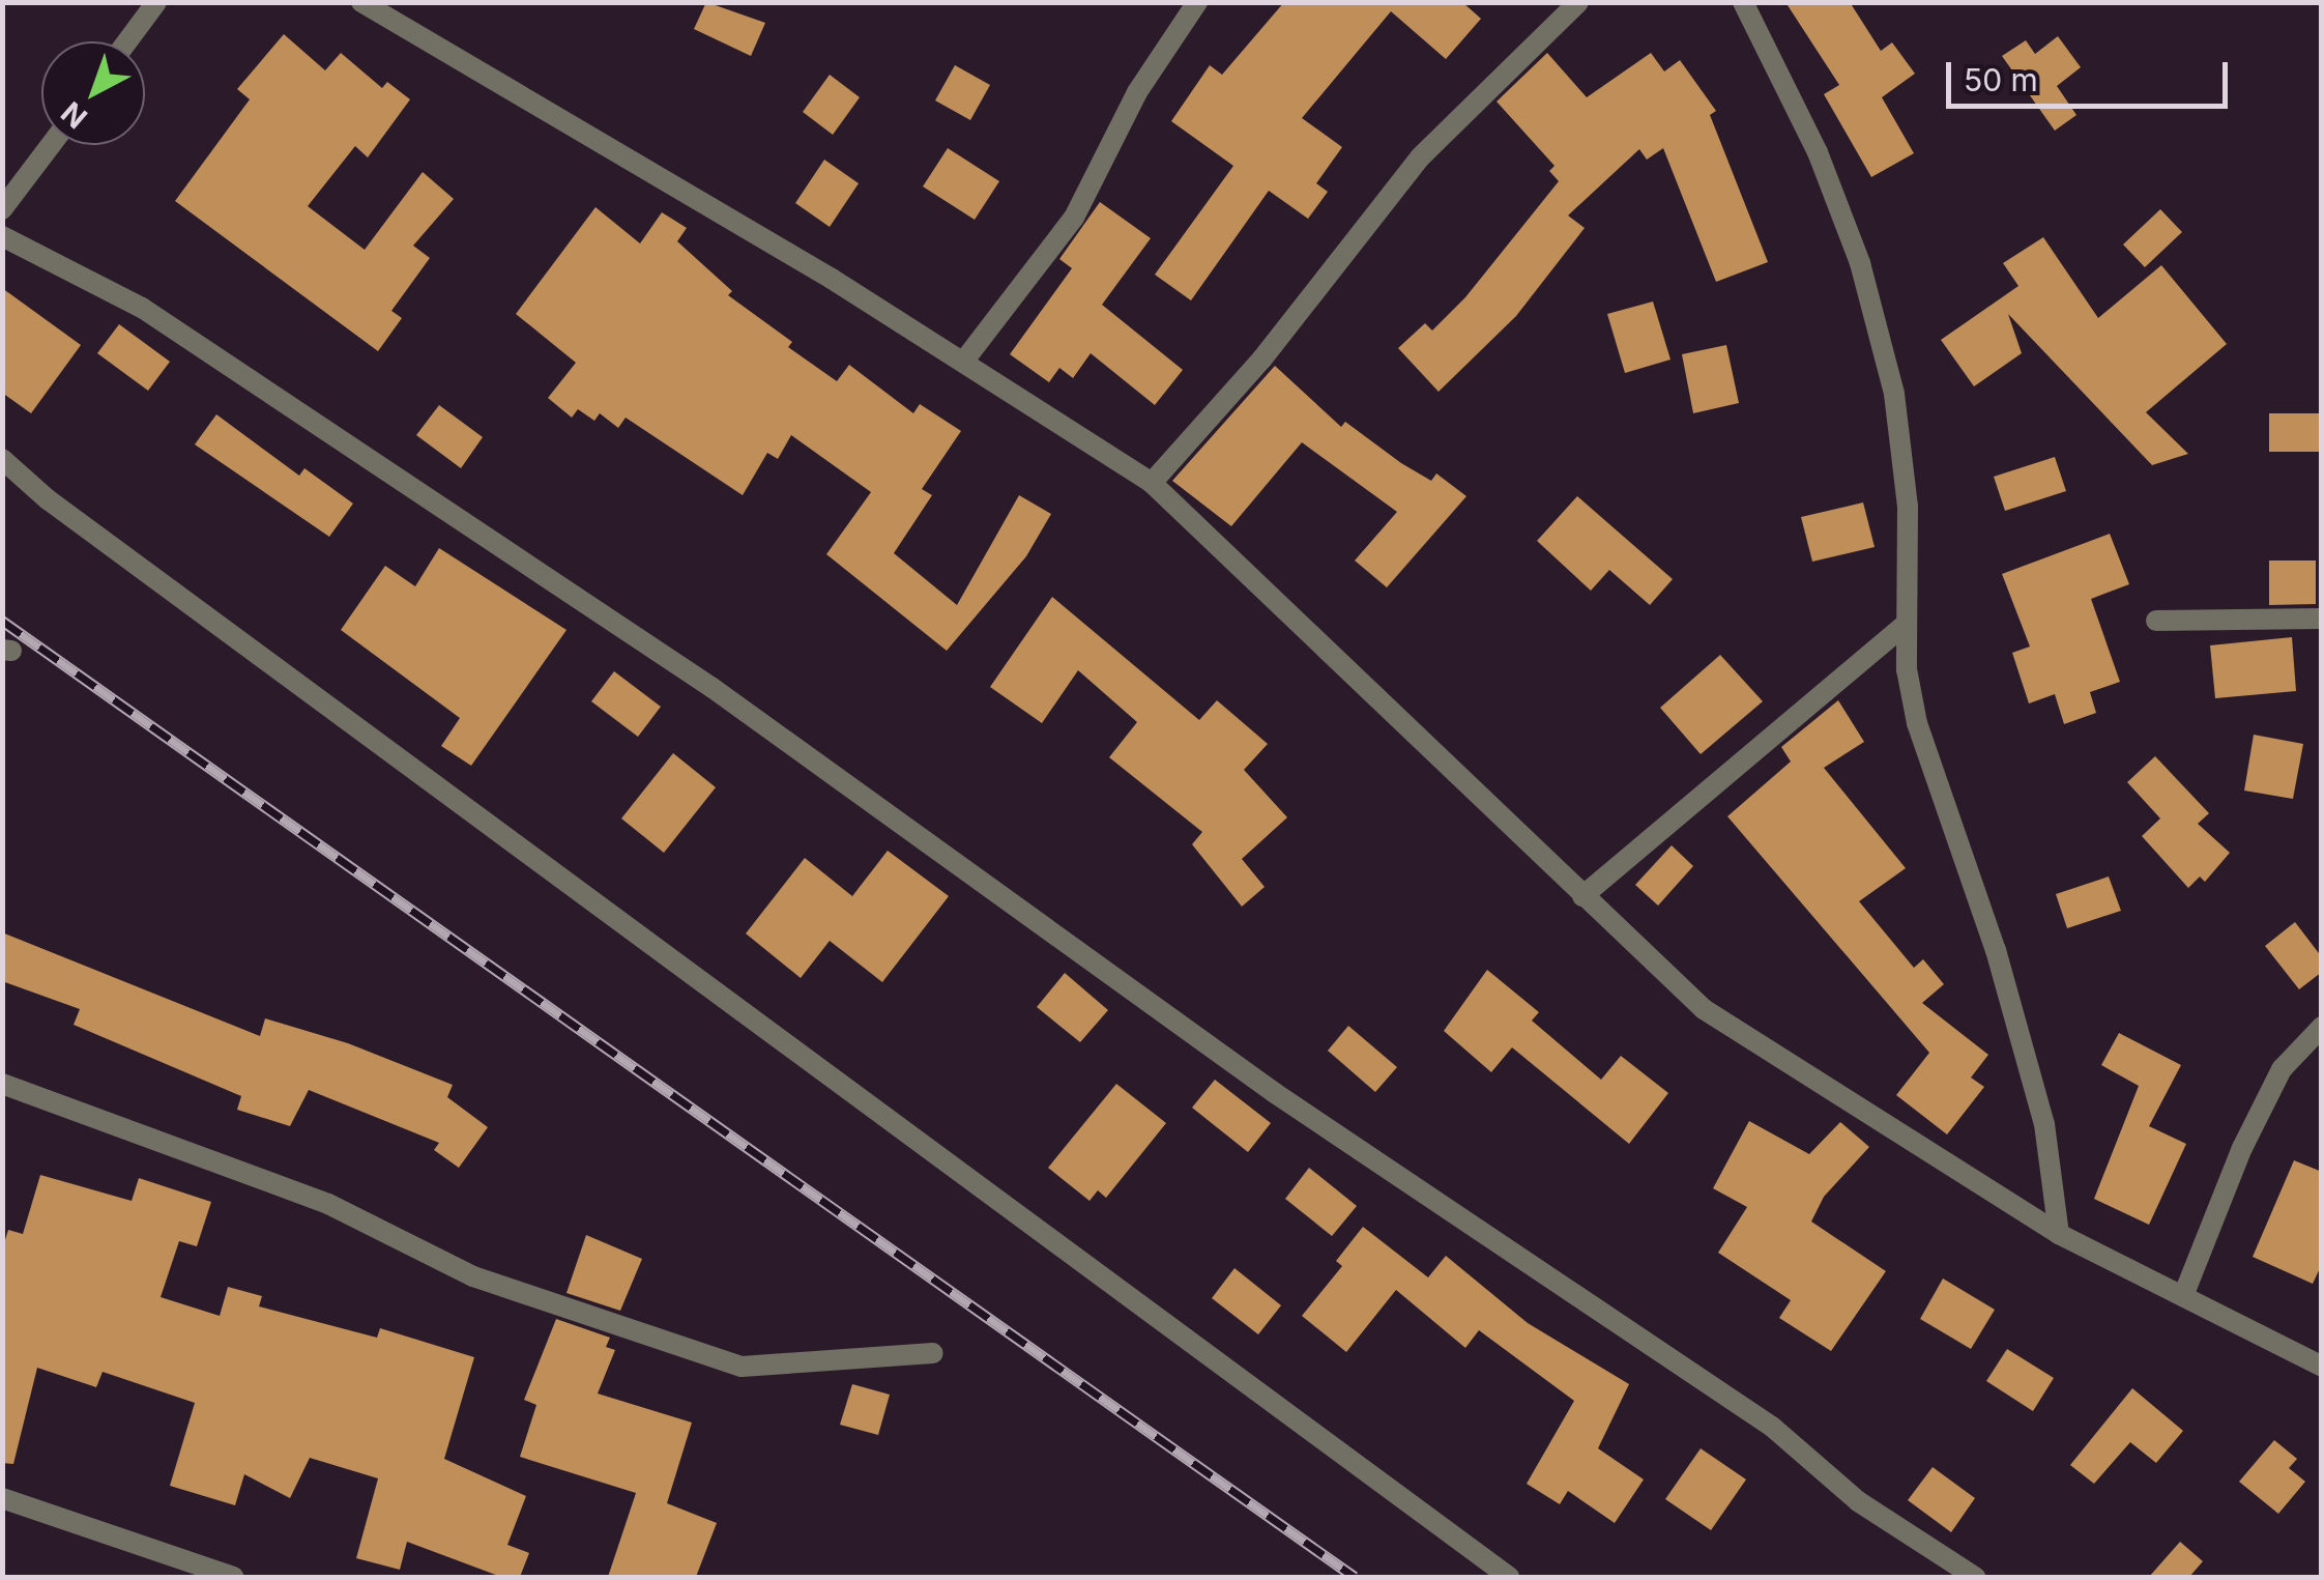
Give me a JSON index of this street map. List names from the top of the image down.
{
  "scale_bar": "50 m",
  "north": "bottom left"
}
